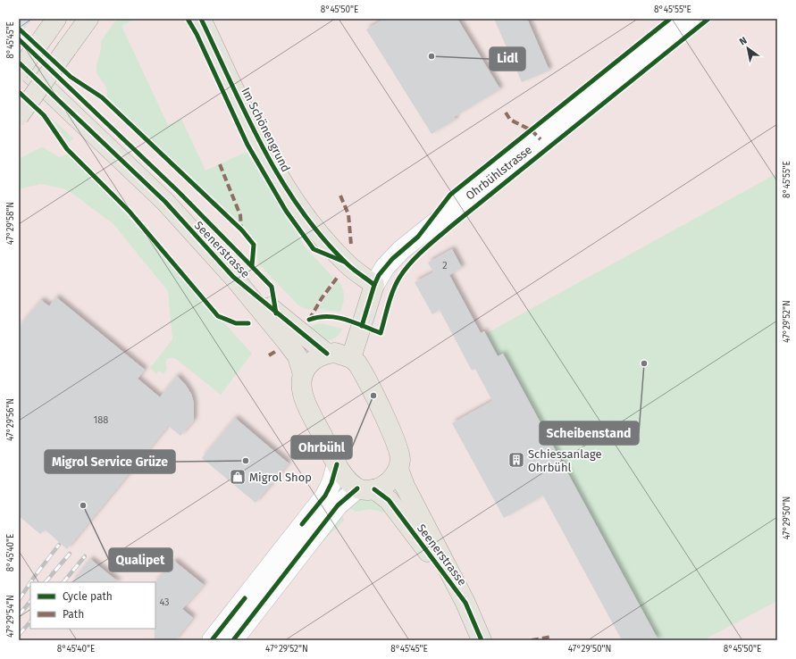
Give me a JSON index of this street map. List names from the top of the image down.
{
  "streets": {
    "main road": ["Im Schönengrund", "Ohrbühlstrasse", "Seenerstrasse"]
  },
  "crossings": [
    ["Im Schönengrund", "Ohrbühlstrasse"],
    ["Ohrbühlstrasse", "Seenerstrasse"]
  ],
  "places": {
    "other": [
      "Lidl",
      "Scheibenstand",
      "Ohrbühl",
      "Migrol Service Grüze",
      "Qualipet"
    ],
    "building": ["Schiessanlage Ohrbühl"],
    "shop": ["Migrol Shop"]
  },
  "house_numbers": ["2", "188", "43"],
  "legend": ["Cycle path", "Path"],
  "north": "top left",
  "coordinates": [
    "8°45'50\"E",
    "8°45'55\"E",
    "8°45'45\"E",
    "47°29'58\"N",
    "47°29'52\"N",
    "47°29'56\"N",
    "47°29'50\"N",
    "8°45'40\"E",
    "47°29'54\"N"
  ]
}
